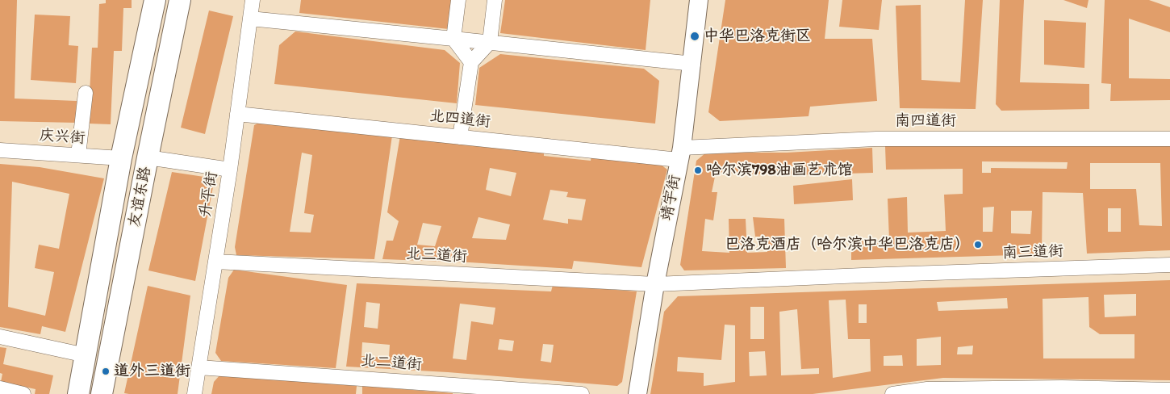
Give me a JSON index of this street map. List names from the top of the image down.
{
  "streets": {
    "highway": ["友谊东路"],
    "main road": ["靖宇街"],
    "street": [
      "北四道街",
      "南四道街",
      "庆兴街",
      "升平街",
      "南三道街",
      "北三道街",
      "北二道街"
    ]
  },
  "crossings": [
    ["北四道街", "南四道街"],
    ["北四道街", "升平街"],
    ["北四道街", "靖宇街"],
    ["南四道街", "靖宇街"],
    ["庆兴街", "友谊东路"],
    ["升平街", "北三道街"],
    ["升平街", "北二道街"],
    ["靖宇街", "南三道街"],
    ["靖宇街", "北三道街"],
    ["南三道街", "北三道街"]
  ],
  "places": [
    "中华巴洛克街区",
    "哈尔滨798油画艺术馆",
    "巴洛克酒店（哈尔滨中华巴洛克店）",
    "道外三道街"
  ]
}
